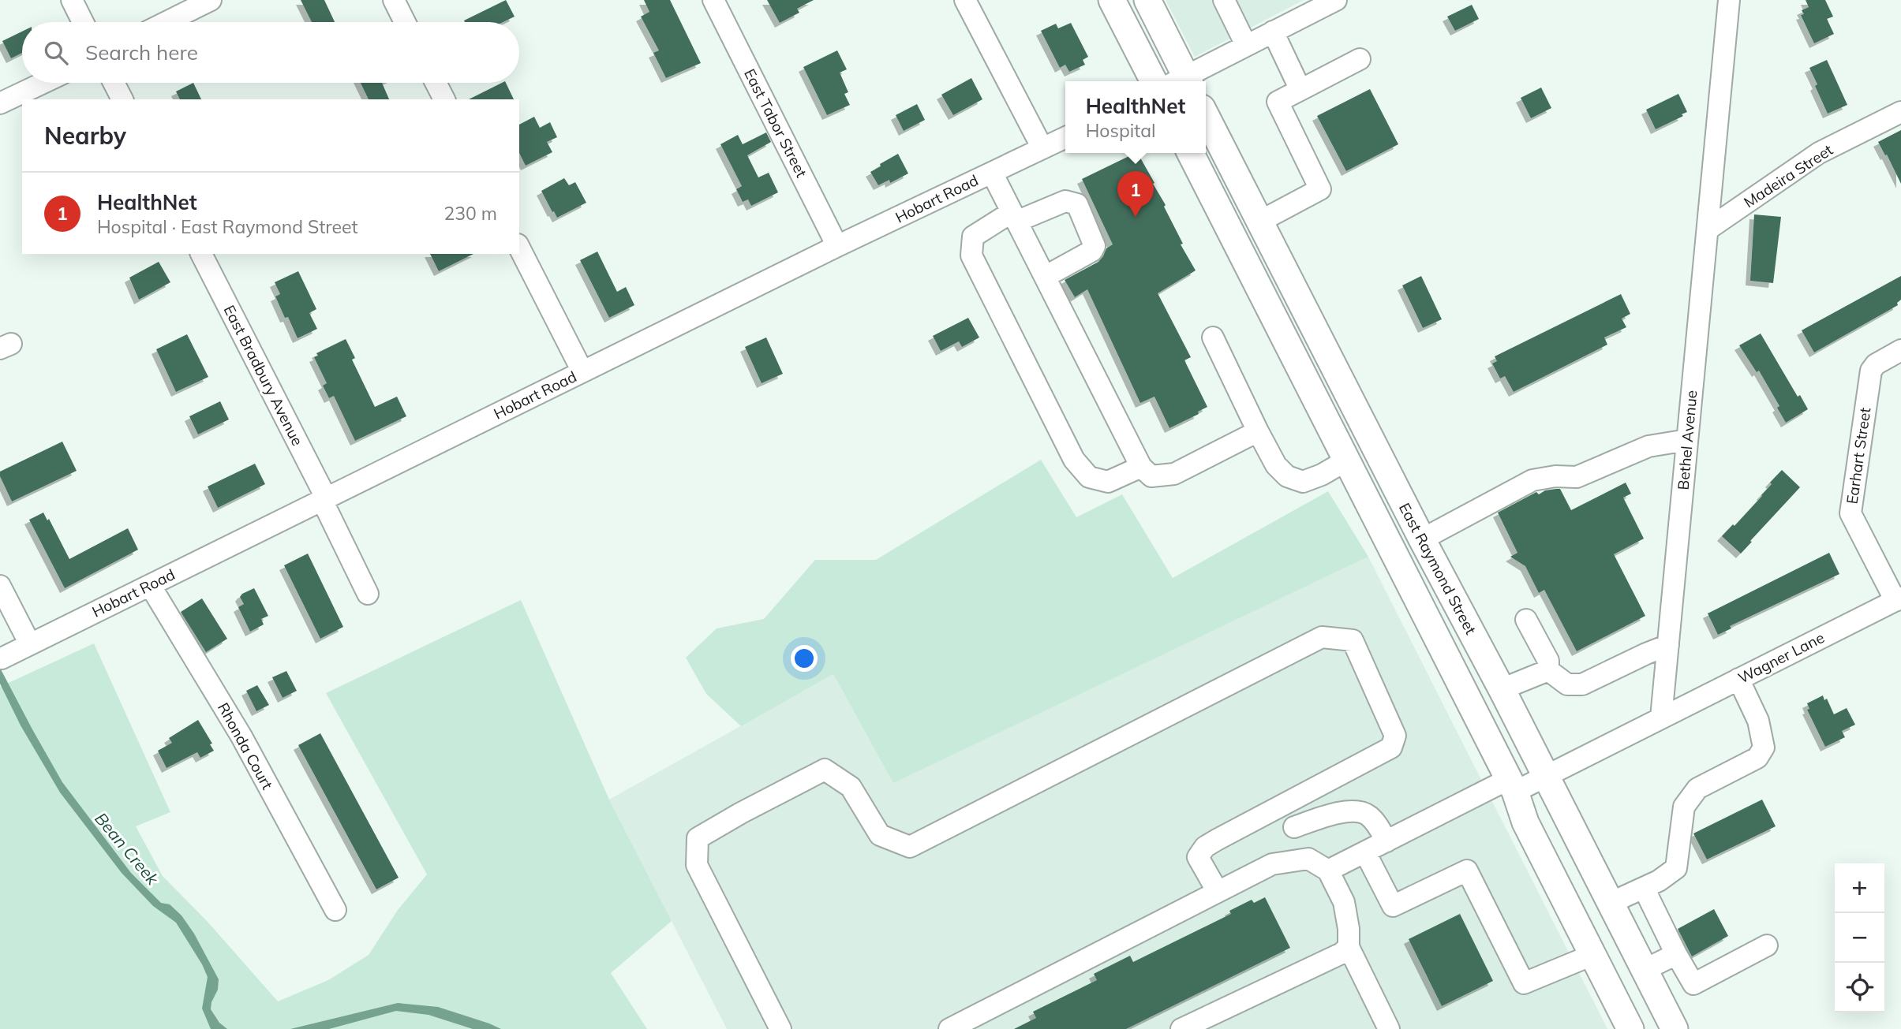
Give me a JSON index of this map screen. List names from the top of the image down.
{
  "streets": {
    "main road": ["East Raymond Street"],
    "street": [
      "East Tabor Street",
      "Madeira Street",
      "Hobart Road",
      "East Bradbury Avenue",
      "Bethel Avenue",
      "Earhart Street",
      "Wagner Lane",
      "Rhonda Court"
    ]
  },
  "crossings": [
    ["East Tabor Street", "Hobart Road"],
    ["Madeira Street", "Bethel Avenue"],
    ["Hobart Road", "East Bradbury Avenue"],
    ["Hobart Road", "Rhonda Court"],
    ["Bethel Avenue", "Wagner Lane"],
    ["Earhart Street", "Wagner Lane"]
  ],
  "water": ["Bean Creek"],
  "page": {
    "search": "Search here",
    "popup": ["HealthNet", "Hospital"],
    "heading": "Nearby",
    "pins": "1",
    "list": [
      {
        "mark": "1",
        "name": "HealthNet",
        "note": "Hospital · East Raymond Street",
        "value": "230 m"
      }
    ],
    "map_buttons": ["+", "−"]
  }
}
